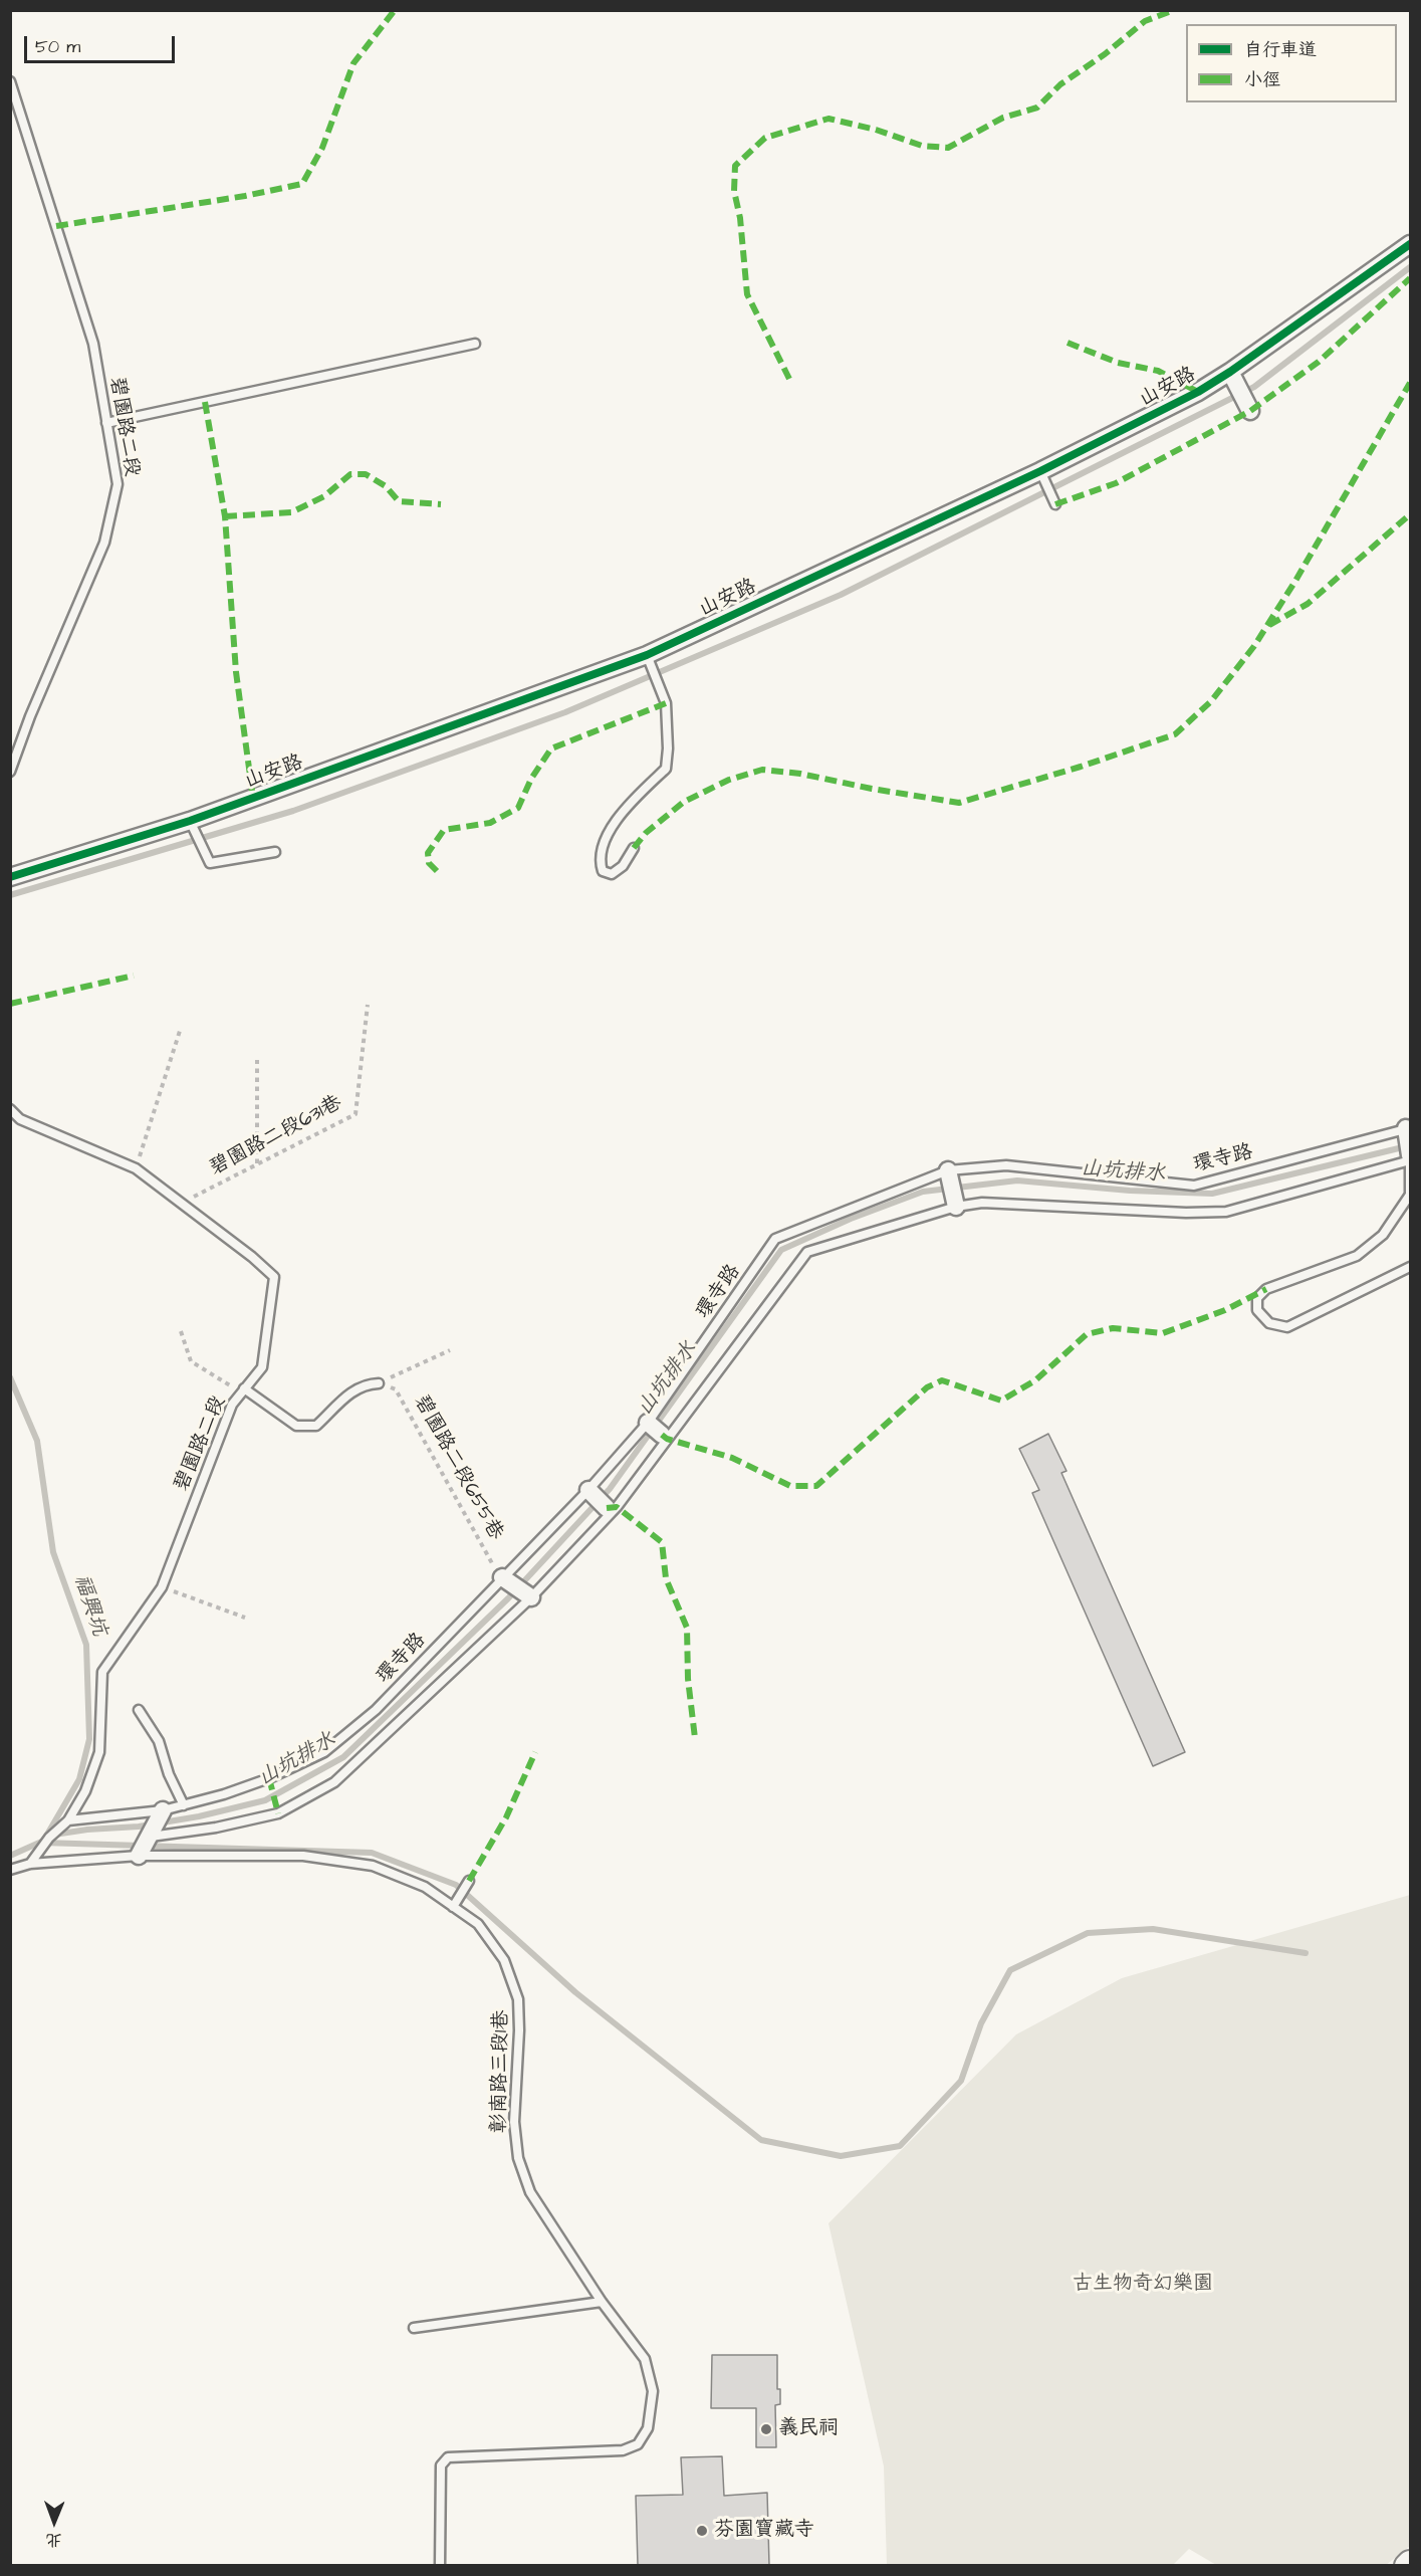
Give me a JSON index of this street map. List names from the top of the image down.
{
  "streets": {
    "street": ["山安路"],
    "lane": ["碧園路二段", "環寺路", "彰南路三段1巷"],
    "path": ["碧園路二段631巷", "碧園路二段655巷"]
  },
  "crossings": [
    ["碧園路二段", "碧園路二段631巷"],
    ["碧園路二段", "環寺路"],
    ["碧園路二段", "彰南路三段1巷"],
    ["環寺路", "碧園路二段655巷"]
  ],
  "water": ["山坑排水", "福興坑"],
  "parks": ["古生物奇幻樂園"],
  "places": ["義民祠", "芬園寶藏寺"],
  "legend": ["自行車道", "小徑"],
  "scale_bar": "50 m",
  "north": "bottom"
}
